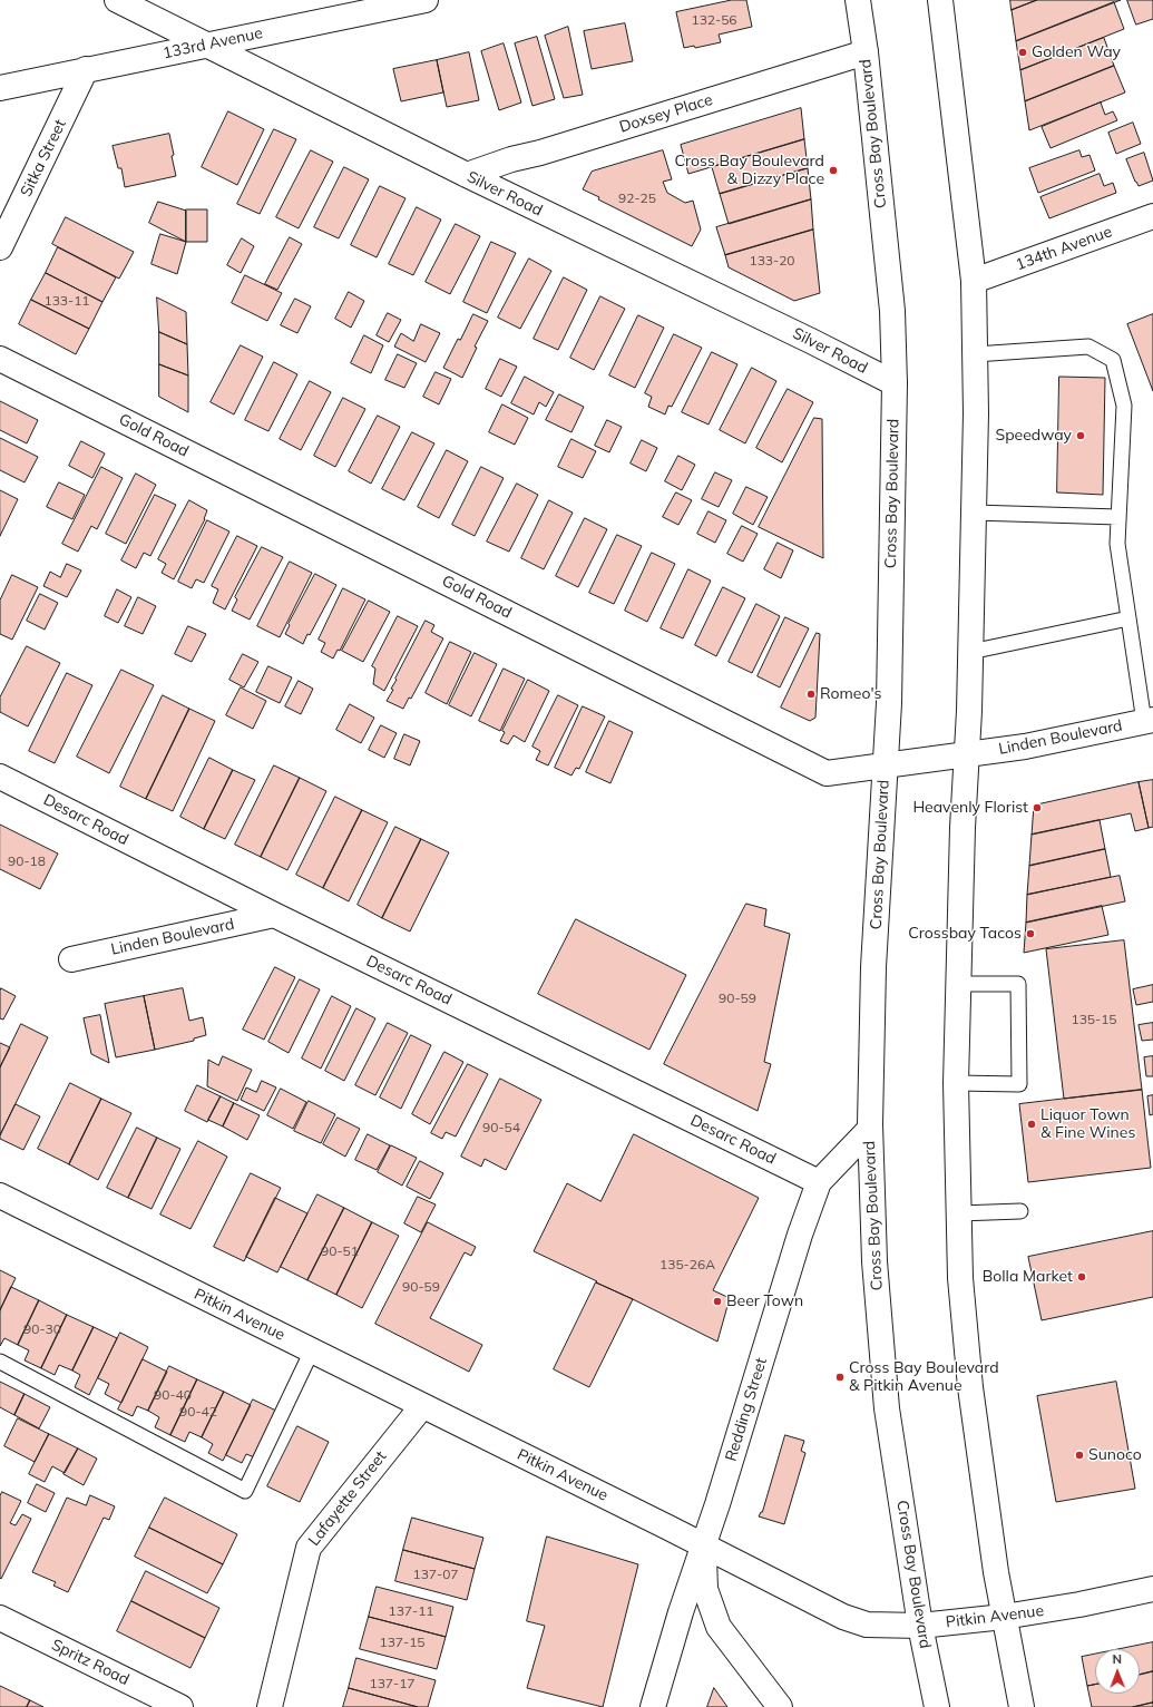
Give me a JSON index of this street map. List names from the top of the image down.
{
  "streets": {
    "street": [
      "133rd Avenue",
      "Doxsey Place",
      "Cross Bay Boulevard",
      "Sitka Street",
      "Silver Road",
      "134th Avenue",
      "Gold Road",
      "Linden Boulevard",
      "Desarc Road",
      "Pitkin Avenue",
      "Redding Street",
      "Lafayette Street",
      "Spritz Road"
    ]
  },
  "crossings": [
    ["133rd Avenue", "Sitka Street"],
    ["133rd Avenue", "Silver Road"],
    ["Doxsey Place", "Cross Bay Boulevard"],
    ["Doxsey Place", "Silver Road"],
    ["Cross Bay Boulevard", "Silver Road"],
    ["Cross Bay Boulevard", "Gold Road"],
    ["Cross Bay Boulevard", "Pitkin Avenue"],
    ["Cross Bay Boulevard", "Redding Street"],
    ["Gold Road", "Linden Boulevard"],
    ["Linden Boulevard", "Desarc Road"],
    ["Desarc Road", "Redding Street"],
    ["Pitkin Avenue", "Redding Street"],
    ["Pitkin Avenue", "Lafayette Street"]
  ],
  "places": [
    "Golden Way",
    "Cross Bay Boulevard & Dizzy Place",
    "Speedway",
    "Romeo's",
    "Heavenly Florist",
    "Crossbay Tacos",
    "Liquor Town & Fine Wines",
    "Bolla Market",
    "Beer Town",
    "Cross Bay Boulevard & Pitkin Avenue",
    "Sunoco"
  ],
  "house_numbers": [
    "132-56",
    "92-25",
    "133-20",
    "133-11",
    "90-18",
    "90-59",
    "135-15",
    "90-54",
    "90-51",
    "135-26A",
    "90-59",
    "90-30",
    "90-40",
    "90-42",
    "137-07",
    "137-11",
    "137-15",
    "137-17"
  ],
  "north": "top"
}
